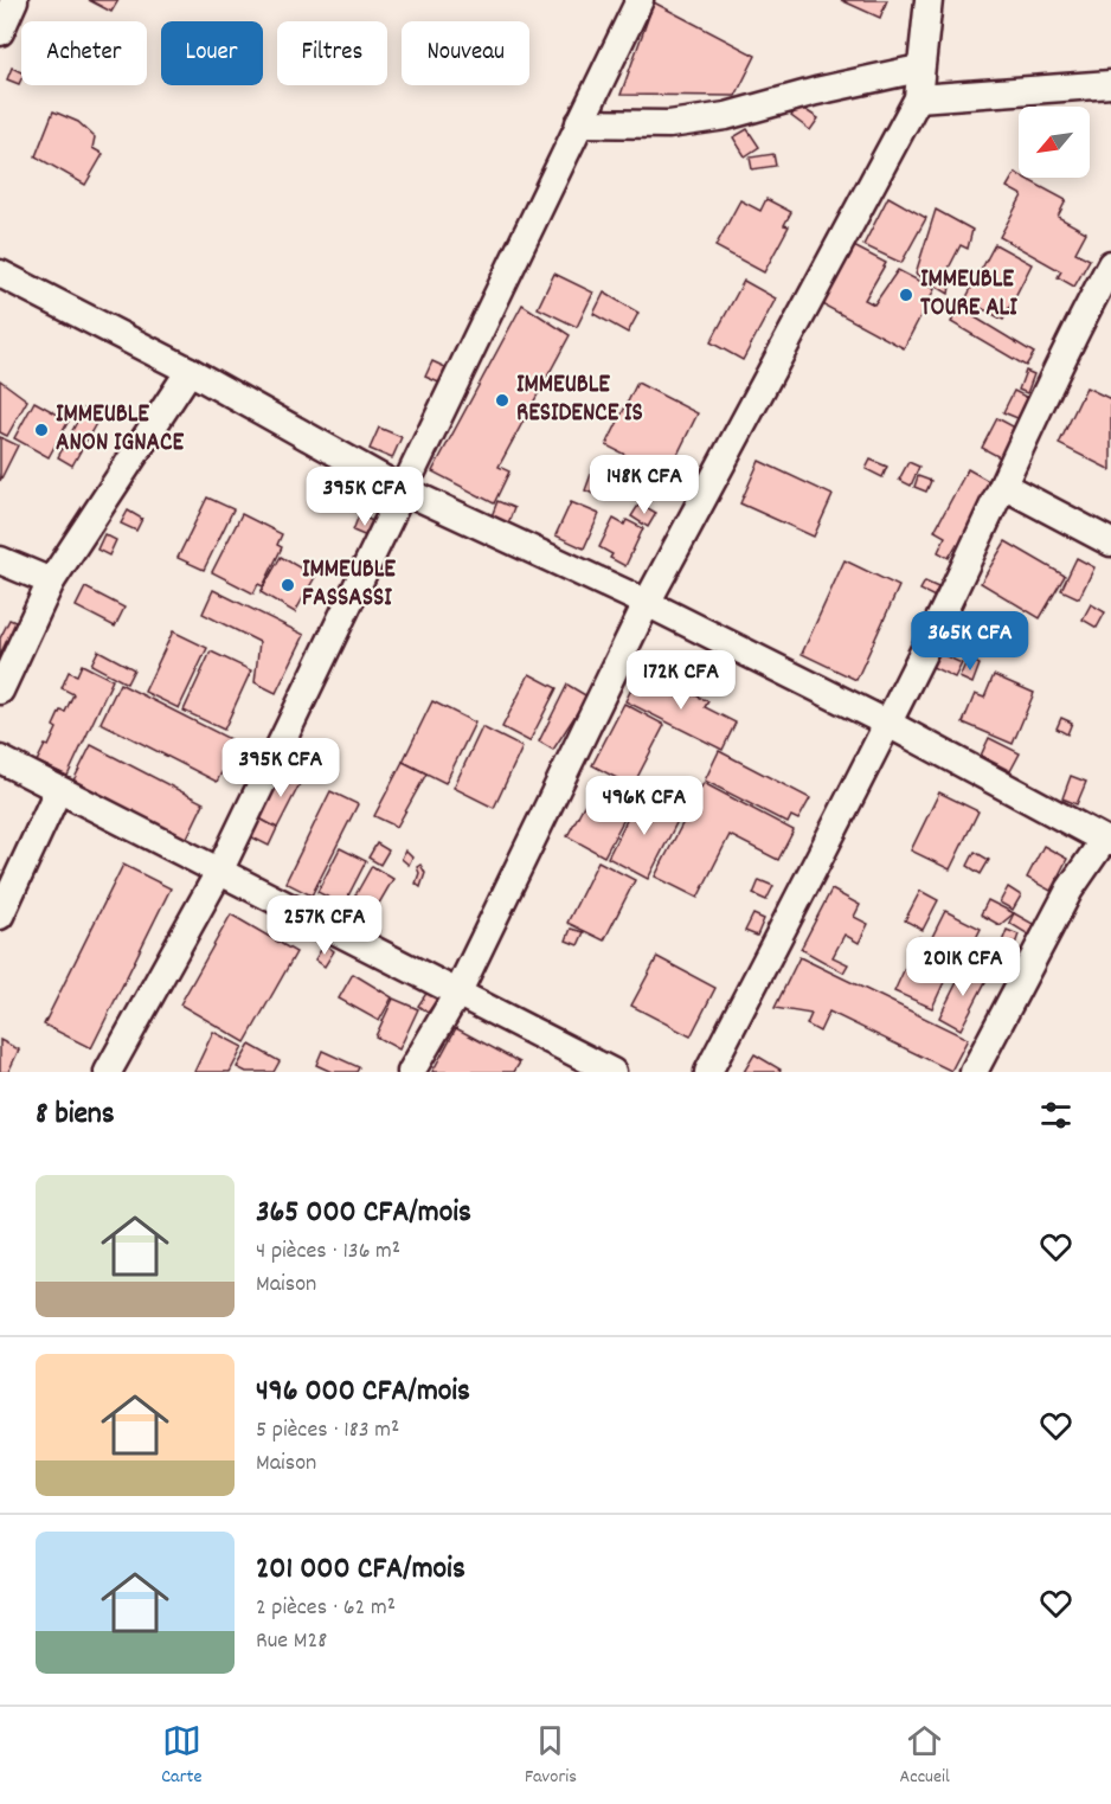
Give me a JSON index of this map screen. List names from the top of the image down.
{
  "places": [
    "IMMEUBLE TOURE ALI",
    "IMMEUBLE RESIDENCE IS",
    "IMMEUBLE ANON IGNACE",
    "IMMEUBLE FASSASSI"
  ],
  "north": "bottom left",
  "page": {
    "chip": [
      "Acheter",
      "Louer",
      "Filtres",
      "Nouveau"
    ],
    "price": [
      "148K CFA",
      "395K CFA",
      "365K CFA",
      "172K CFA",
      "395K CFA",
      "496K CFA",
      "257K CFA",
      "201K CFA"
    ],
    "heading": "8 biens",
    "list": [
      {
        "name": "365 000 CFA/mois",
        "note": "4 pièces · 136 m² · Maison"
      },
      {
        "name": "496 000 CFA/mois",
        "note": "5 pièces · 183 m² · Maison"
      },
      {
        "name": "201 000 CFA/mois",
        "note": "2 pièces · 62 m² · Rue M28"
      }
    ],
    "tabs": ["Carte", "Favoris", "Accueil"]
  }
}
